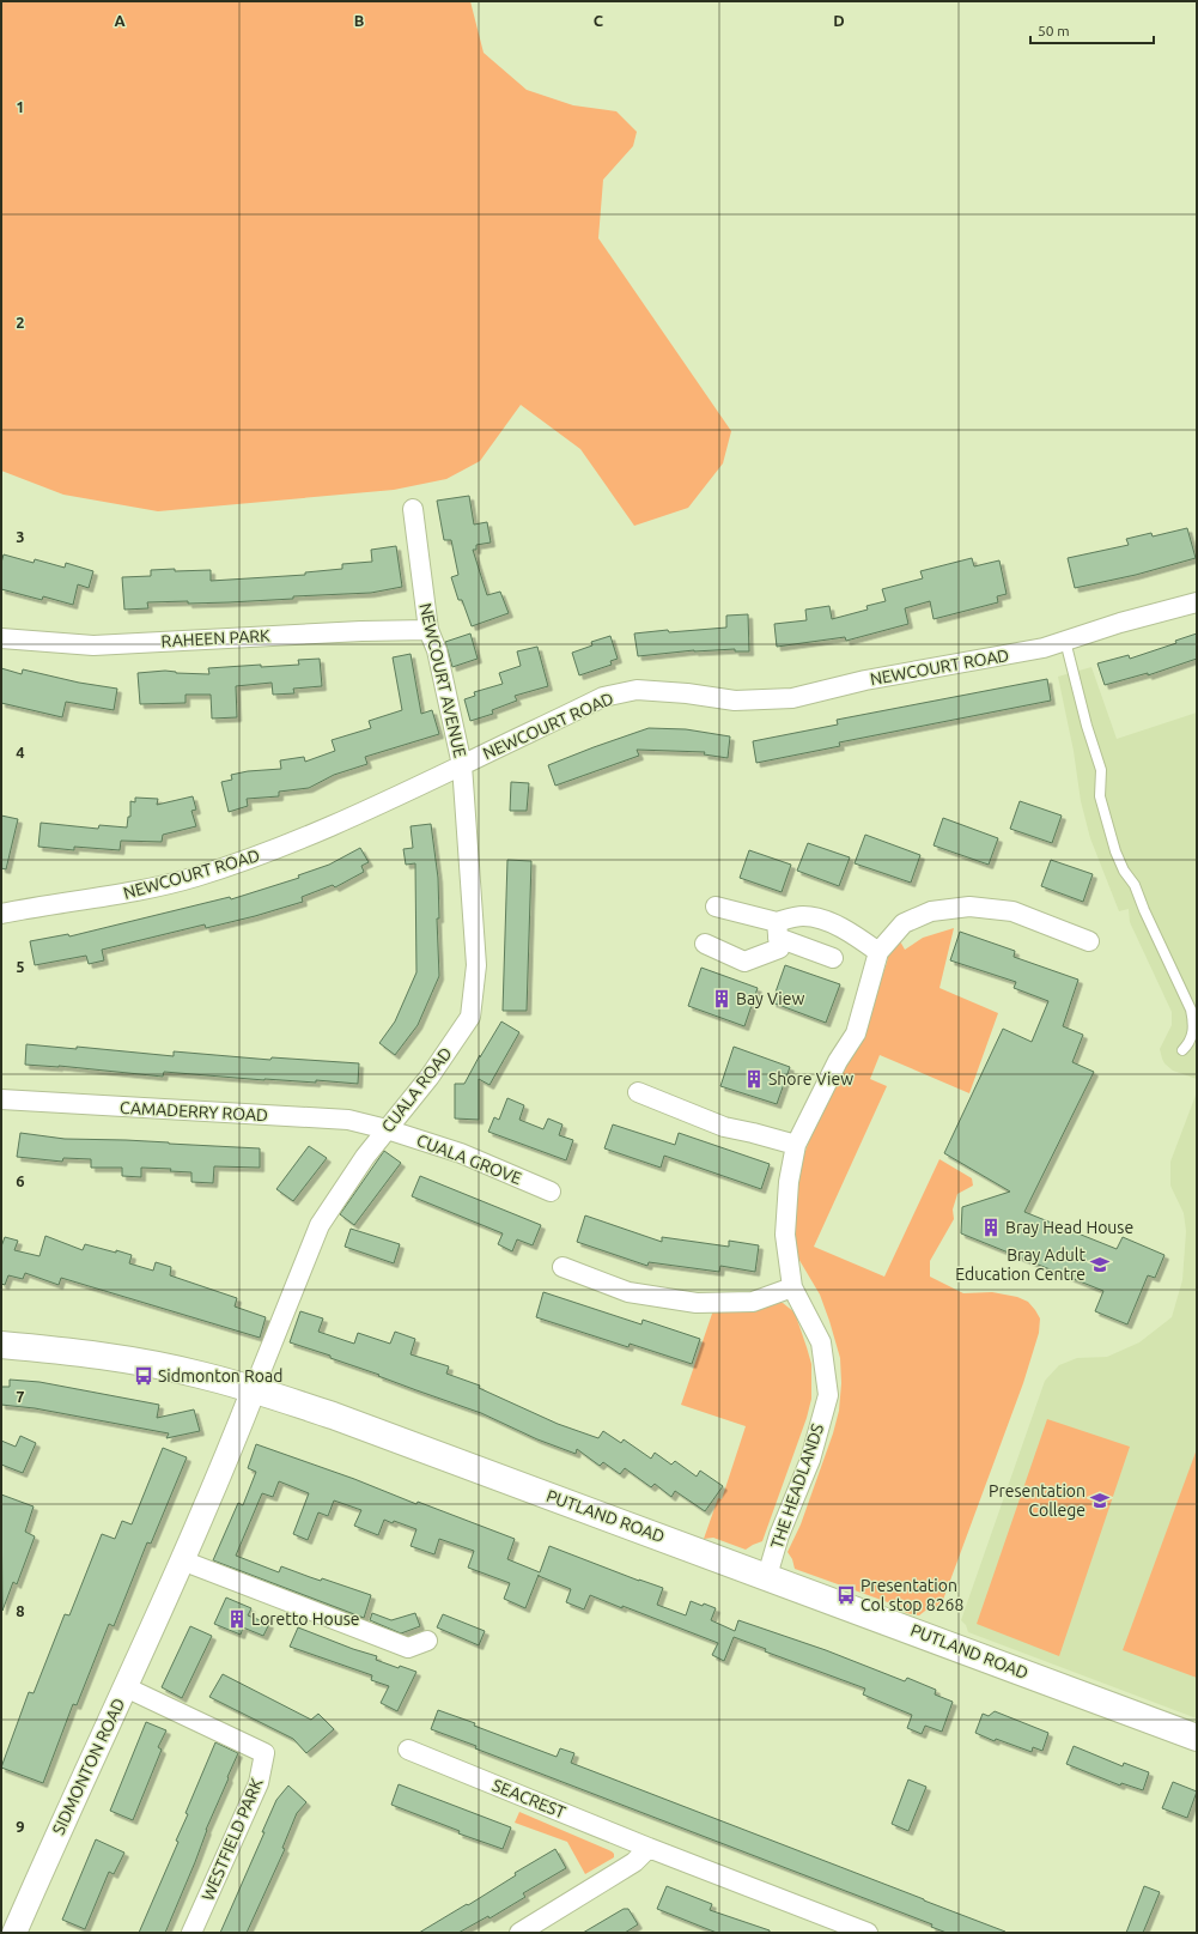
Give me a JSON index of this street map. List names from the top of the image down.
{
  "streets": {
    "main road": ["PUTLAND ROAD"],
    "street": [
      "RAHEEN PARK",
      "NEWCOURT ROAD",
      "NEWCOURT AVENUE",
      "CUALA ROAD",
      "CAMADERRY ROAD",
      "CUALA GROVE",
      "THE HEADLANDS",
      "SIDMONTON ROAD",
      "SEACREST",
      "WESTFIELD PARK"
    ]
  },
  "crossings": [
    ["RAHEEN PARK", "NEWCOURT AVENUE"],
    ["NEWCOURT ROAD", "NEWCOURT AVENUE"],
    ["NEWCOURT ROAD", "CUALA ROAD"],
    ["NEWCOURT AVENUE", "CUALA ROAD"],
    ["CUALA ROAD", "CAMADERRY ROAD"],
    ["CUALA ROAD", "CUALA GROVE"],
    ["CUALA ROAD", "PUTLAND ROAD"],
    ["CUALA ROAD", "SIDMONTON ROAD"],
    ["CAMADERRY ROAD", "CUALA GROVE"],
    ["THE HEADLANDS", "PUTLAND ROAD"],
    ["PUTLAND ROAD", "SIDMONTON ROAD"],
    ["SIDMONTON ROAD", "WESTFIELD PARK"]
  ],
  "places": {
    "building": [
      "Bay View",
      "Shore View",
      "Bray Head House",
      "Loretto House"
    ],
    "school or university": ["Bray Adult Education Centre", "Presentation College"],
    "bus stop": ["Sidmonton Road", "Presentation Col stop 8268"]
  },
  "scale_bar": "50 m",
  "grid": {
    "columns": [
      "A",
      "B",
      "C",
      "D"
    ],
    "rows": [
      "1",
      "2",
      "3",
      "4",
      "5",
      "6",
      "7",
      "8",
      "9"
    ]
  }
}
